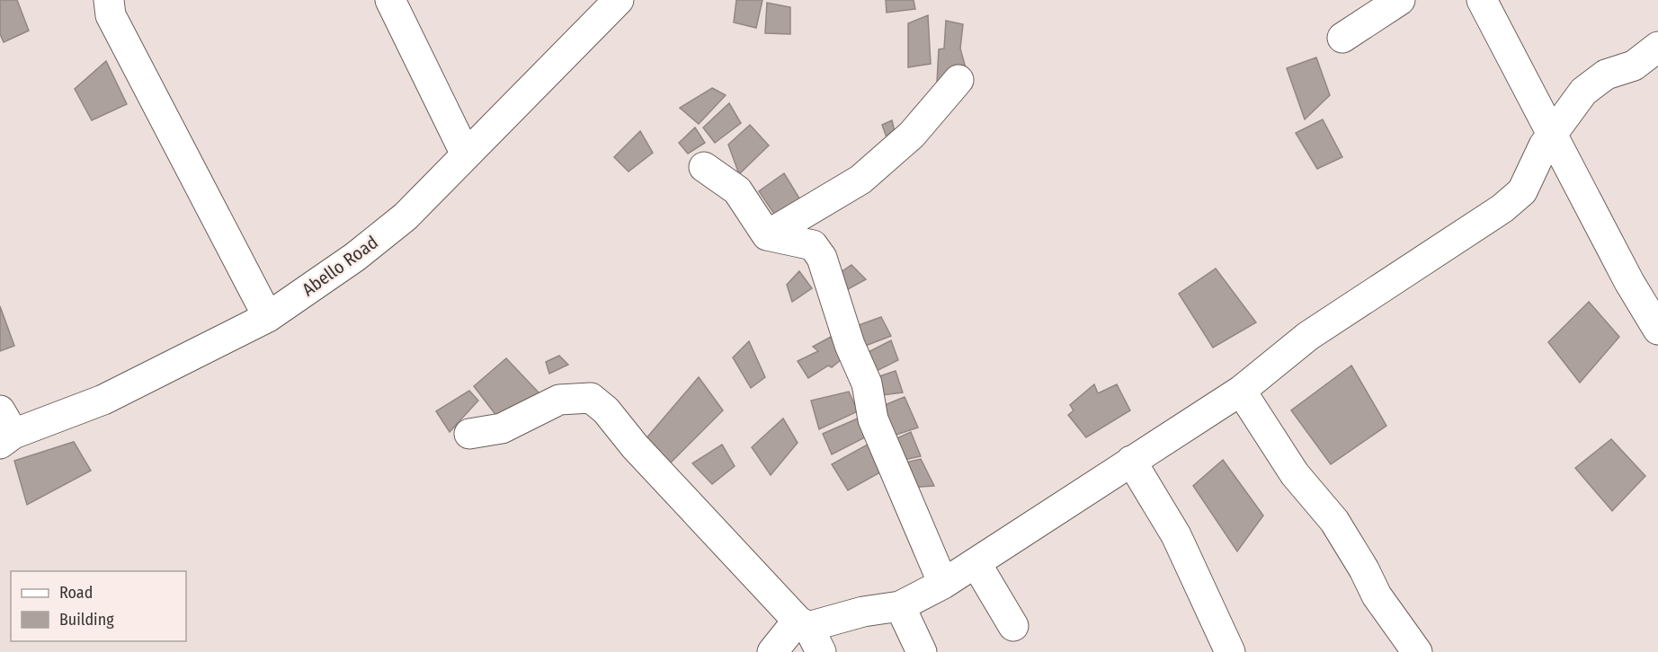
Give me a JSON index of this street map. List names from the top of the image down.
{
  "streets": {
    "street": ["Abello Road"]
  },
  "legend": ["Road", "Building"]
}
